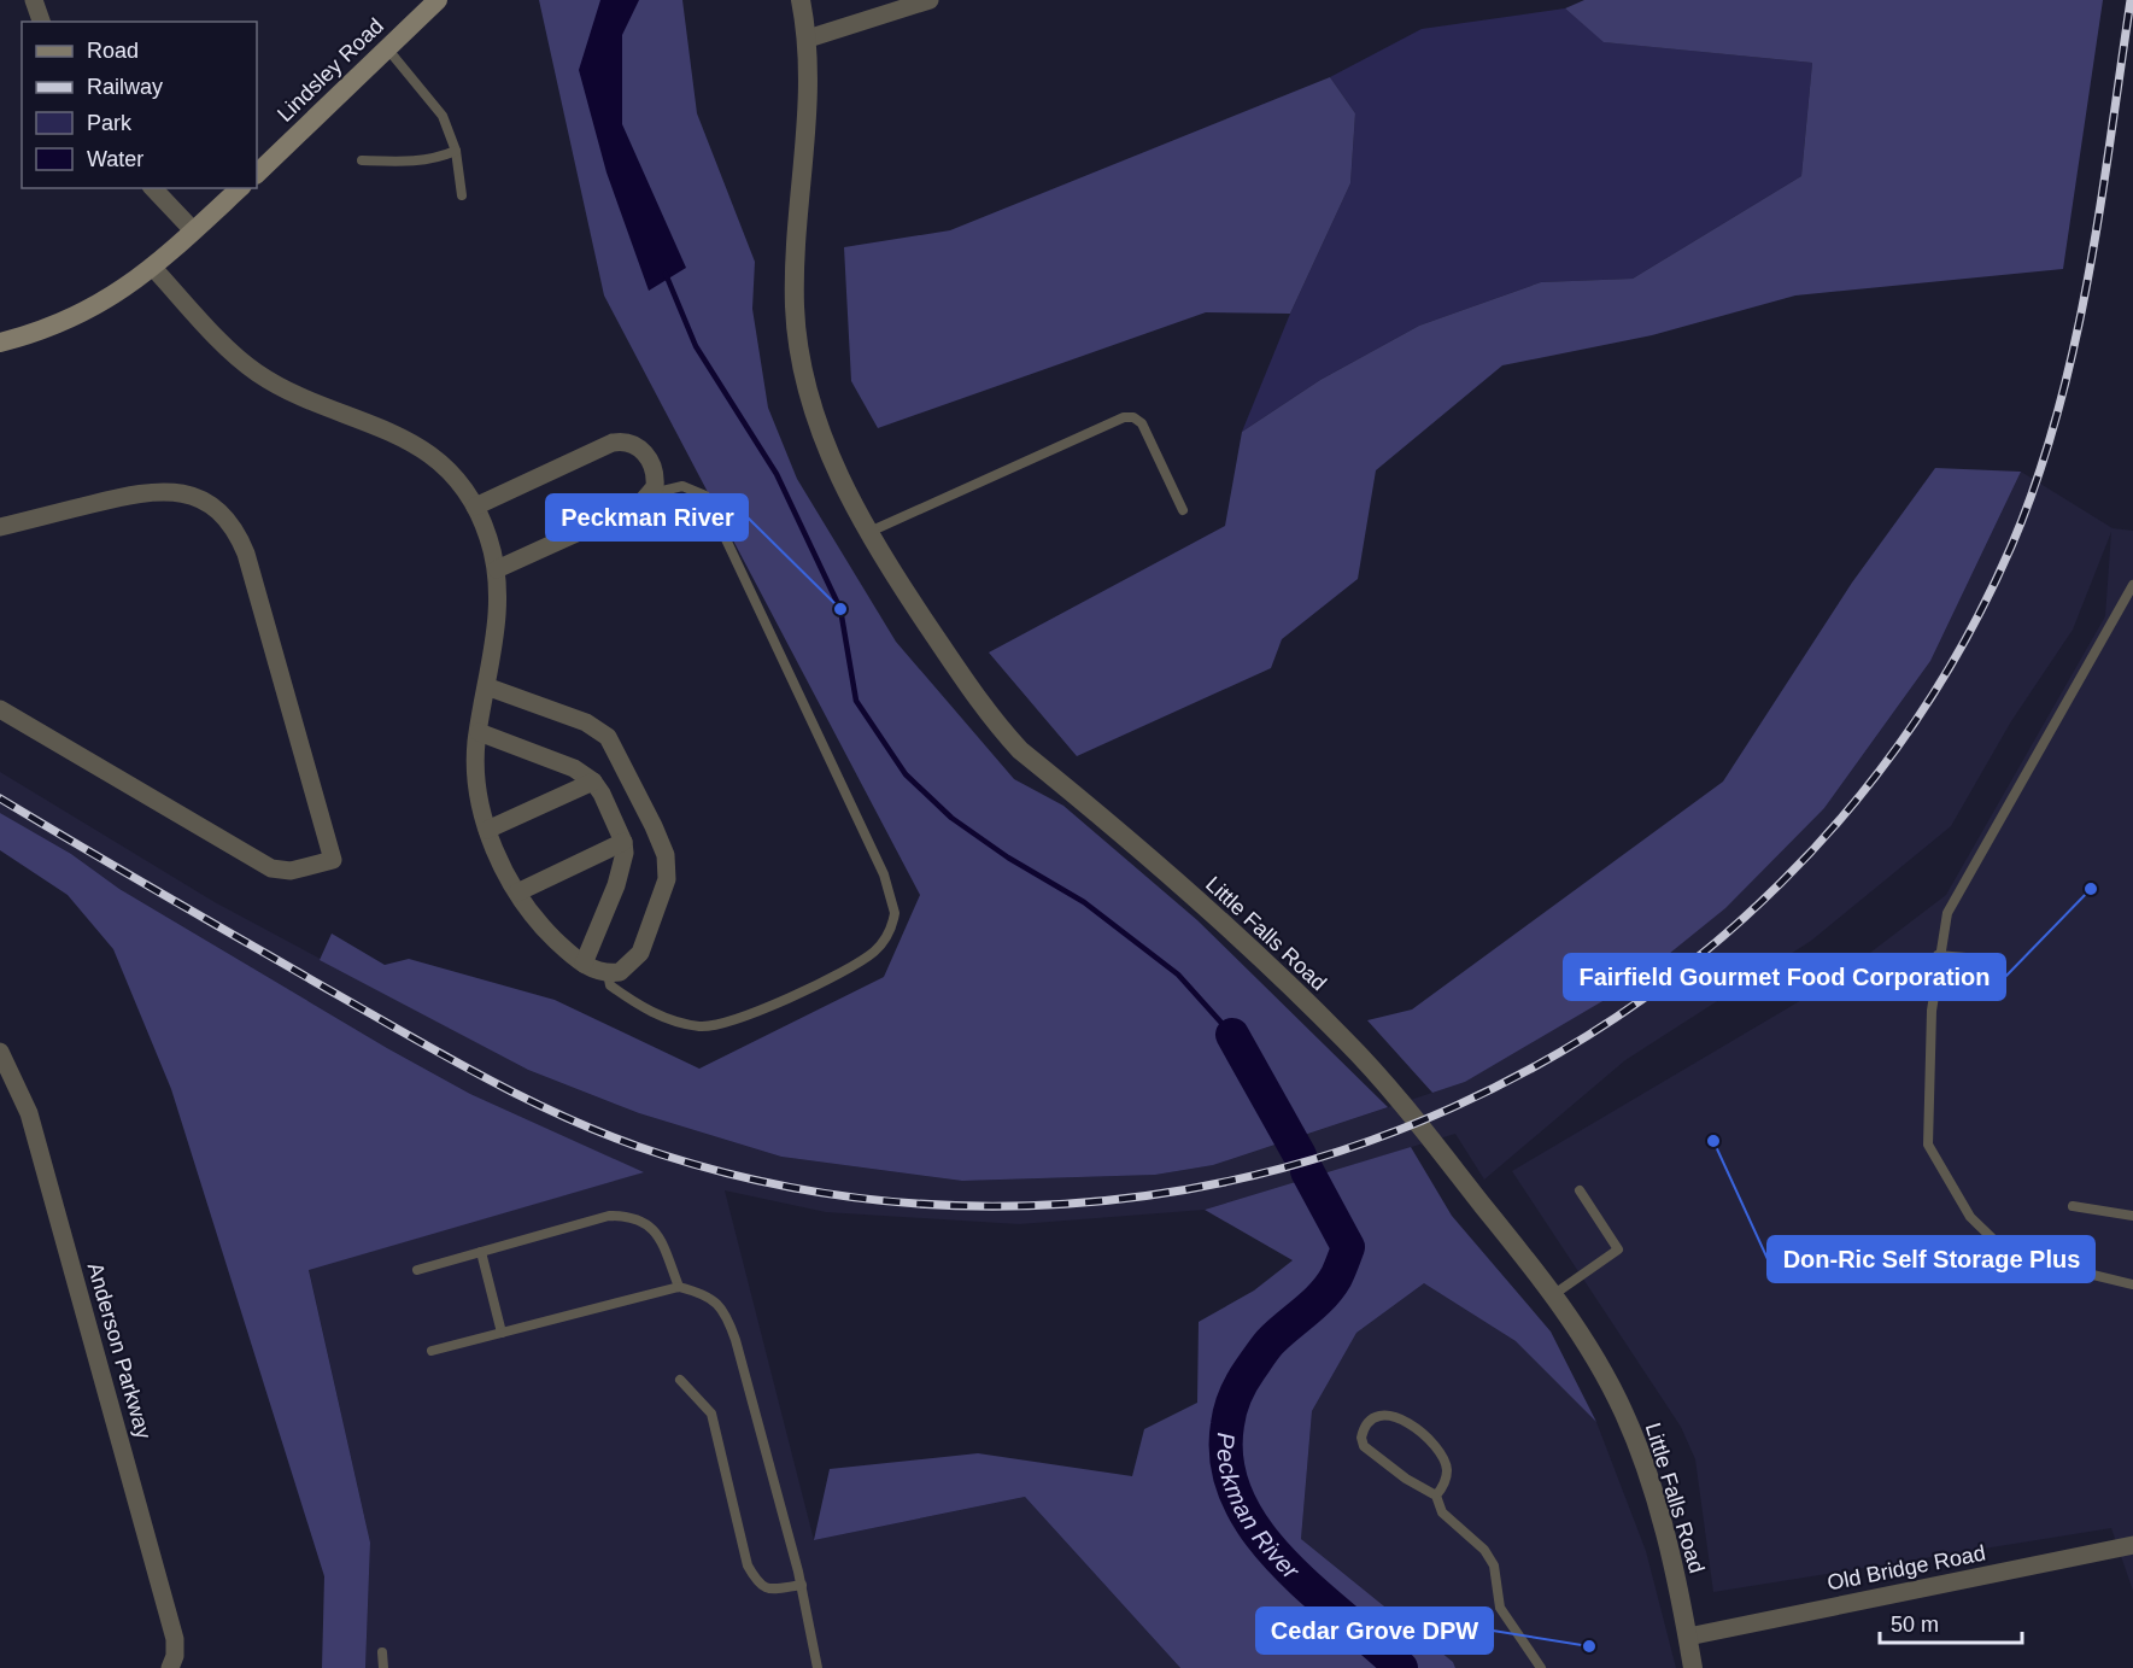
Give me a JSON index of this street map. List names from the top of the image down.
{
  "streets": {
    "main road": ["Lindsley Road"],
    "street": ["Little Falls Road", "Anderson Parkway", "Old Bridge Road"]
  },
  "crossings": [
    ["Little Falls Road", "Old Bridge Road"]
  ],
  "water": ["Peckman River"],
  "places": [
    "Peckman River",
    "Fairfield Gourmet Food Corporation",
    "Don-Ric Self Storage Plus",
    "Cedar Grove DPW"
  ],
  "legend": [
    "Road",
    "Railway",
    "Park",
    "Water"
  ],
  "scale_bar": "50 m"
}
